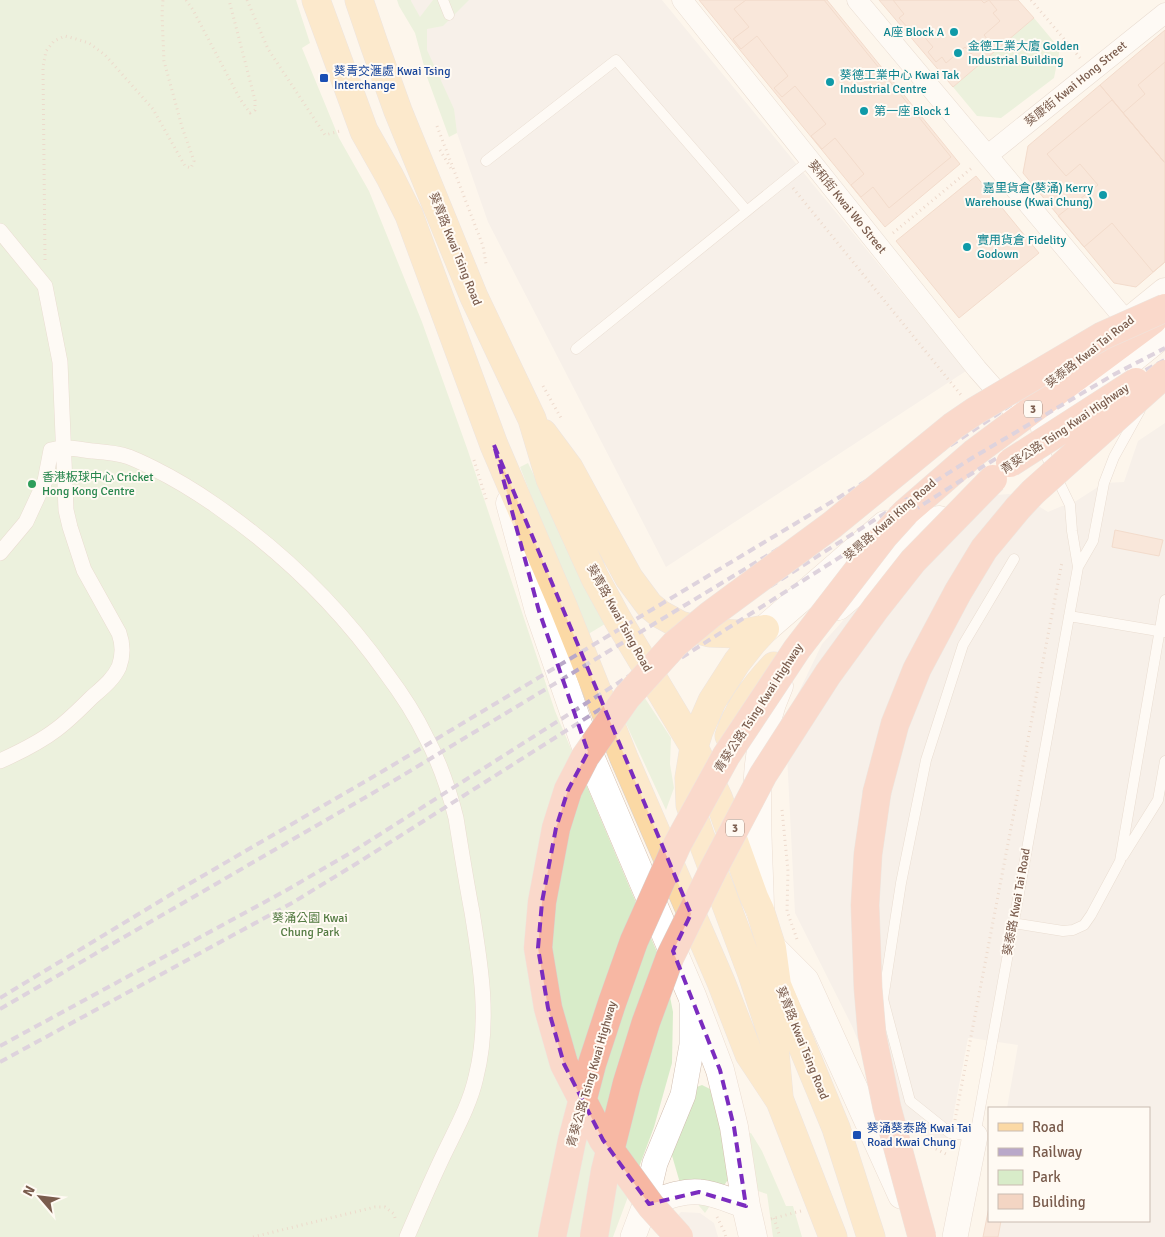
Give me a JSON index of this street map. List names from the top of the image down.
{
  "streets": {
    "highway": ["3", "青葵公路 Tsing Kwai Highway"],
    "main road": ["葵青路 Kwai Tsing Road", "葵泰路 Kwai Tai Road", "葵景路 Kwai King Road"],
    "street": ["葵康街 Kwai Hong Street", "葵和街 Kwai Wo Street"]
  },
  "crossings": [
    ["葵和街 Kwai Wo Street", "葵泰路 Kwai Tai Road"],
    ["葵和街 Kwai Wo Street", "葵景路 Kwai King Road"],
    ["葵泰路 Kwai Tai Road", "青葵公路 Tsing Kwai Highway"],
    ["葵泰路 Kwai Tai Road", "葵景路 Kwai King Road"]
  ],
  "parks": ["葵涌公園 Kwai Chung Park"],
  "places": {
    "other": [
      "A座 Block A",
      "金德工業大廈 Golden Industrial Building",
      "葵德工業中心 Kwai Tak Industrial Centre",
      "第一座 Block 1",
      "嘉里貨倉(葵涌) Kerry Warehouse (Kwai Chung)",
      "實用貨倉 Fidelity Godown",
      "香港板球中心 Cricket Hong Kong Centre"
    ],
    "transit": ["葵青交滙處 Kwai Tsing Interchange", "葵涌葵泰路 Kwai Tai Road Kwai Chung"]
  },
  "legend": [
    "Road",
    "Railway",
    "Park",
    "Building"
  ],
  "north": "top left"
}
